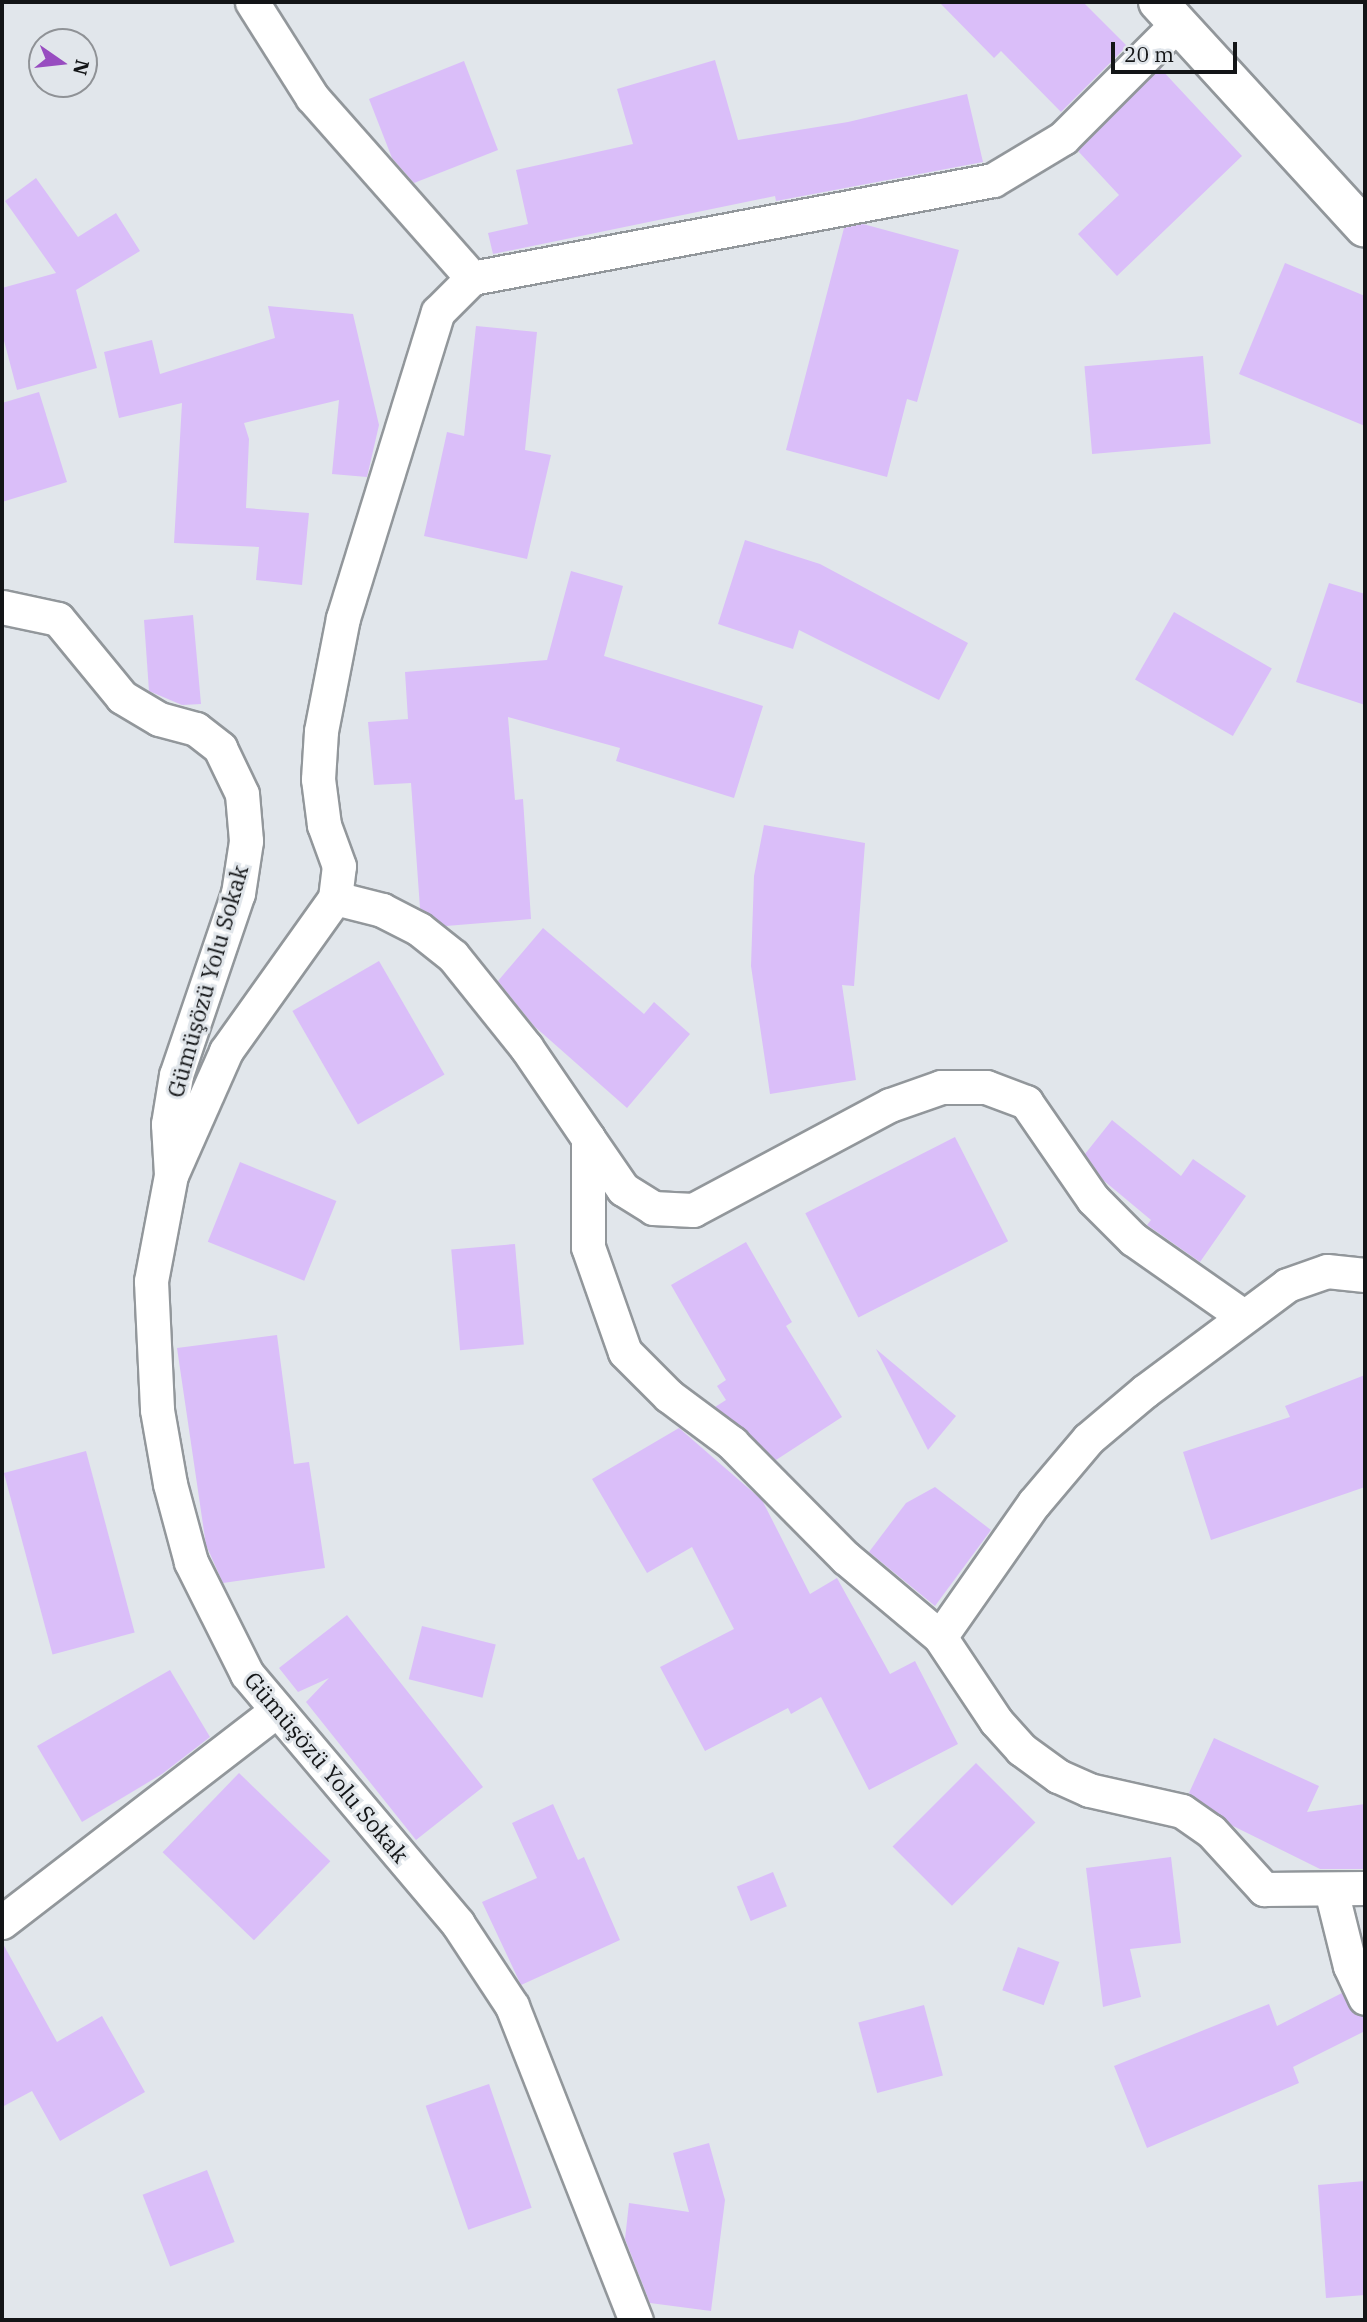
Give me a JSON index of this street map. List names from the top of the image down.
{
  "streets": {
    "street": ["Gümüşözü Yolu Sokak"]
  },
  "scale_bar": "20 m",
  "north": "right"
}
